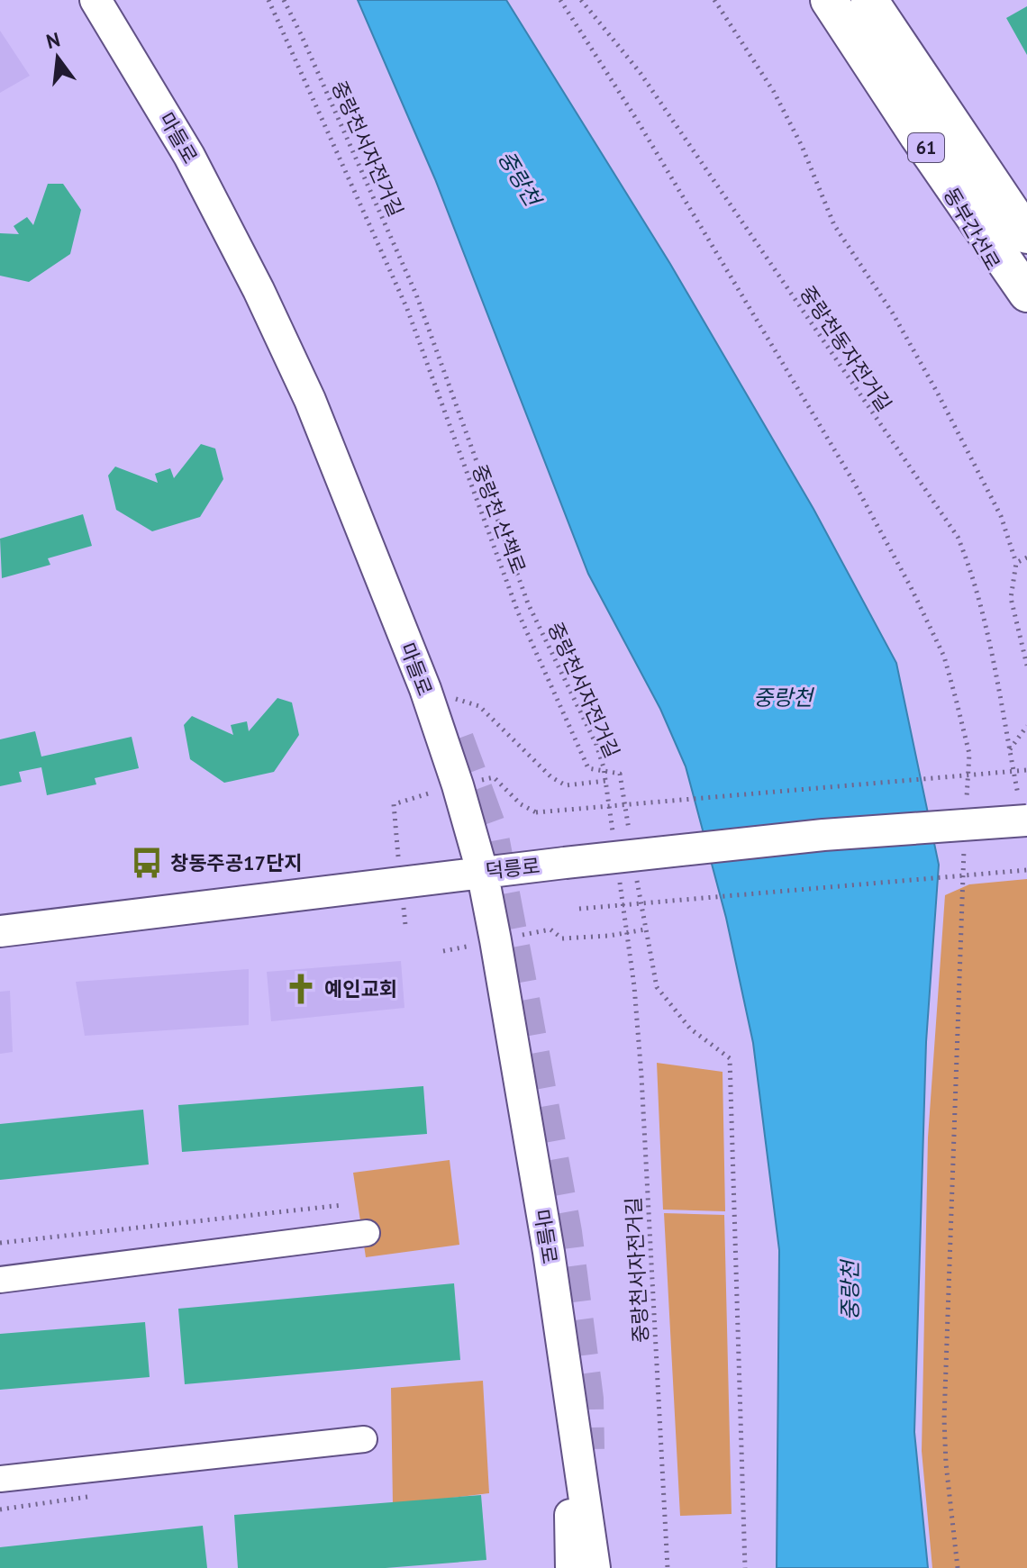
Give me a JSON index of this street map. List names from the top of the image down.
{
  "streets": {
    "highway": ["61", "동부간선로"],
    "main road": ["마들로", "덕릉로"],
    "path": ["중랑천서자전거길", "중랑천동자전거길", "중랑천 산책로"]
  },
  "crossings": [
    ["마들로", "덕릉로"],
    ["중랑천서자전거길", "중랑천 산책로"]
  ],
  "water": ["중랑천"],
  "places": {
    "bus stop": ["창동주공17단지"],
    "church": ["예인교회"]
  },
  "north": "top"
}
